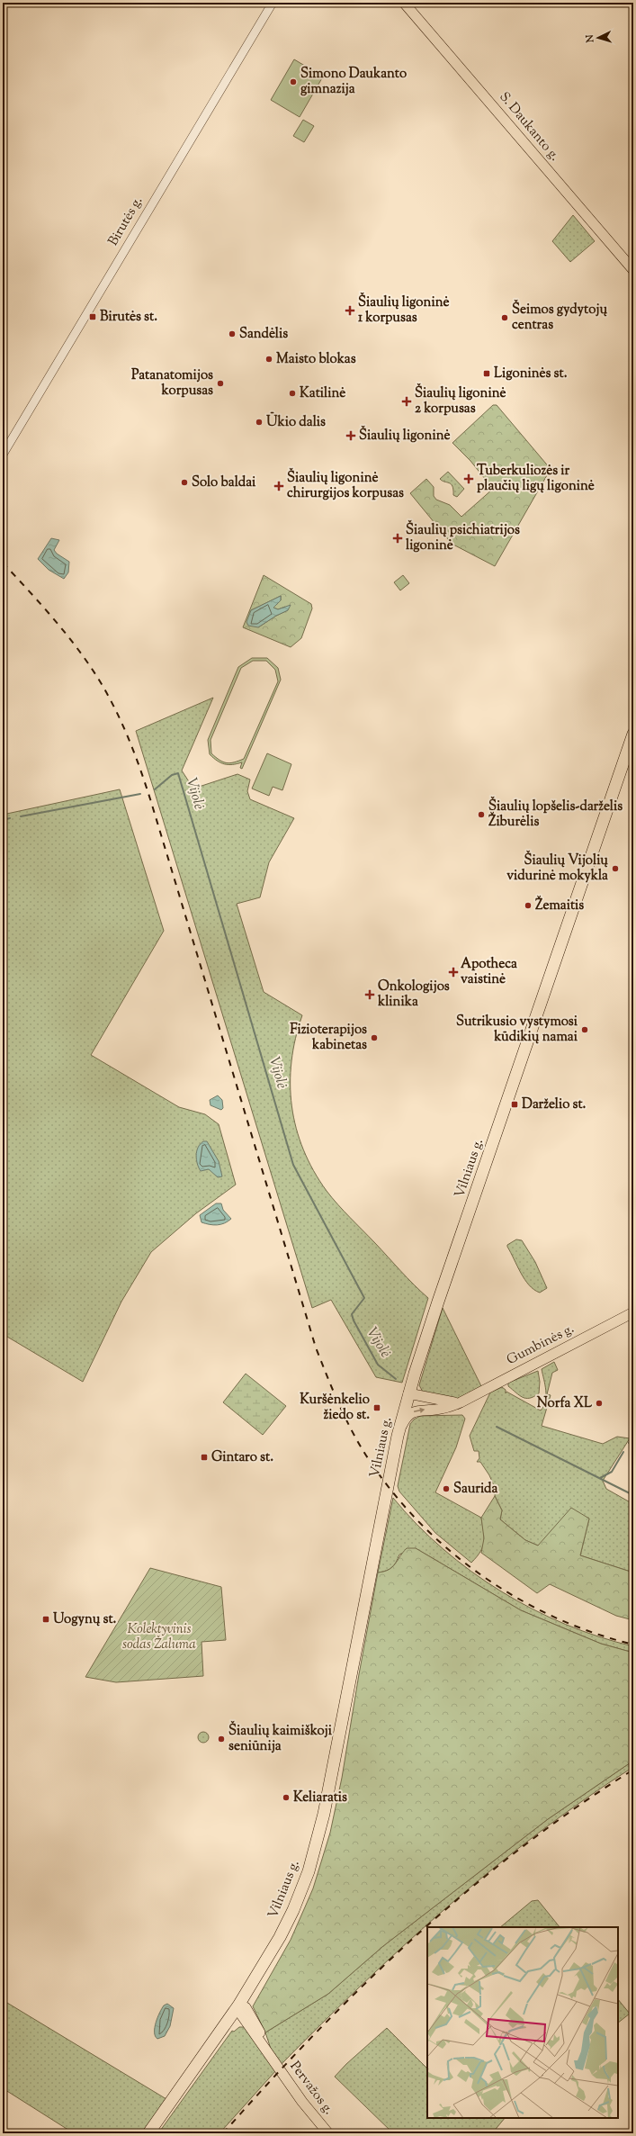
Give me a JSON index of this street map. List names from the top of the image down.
{
  "streets": {
    "highway": ["Vilniaus g."],
    "main road": ["S. Daukanto g.", "Gumbinės g.", "Pervažos g."],
    "street": ["Birutės g."]
  },
  "crossings": [
    ["Vilniaus g.", "Gumbinės g."],
    ["Vilniaus g.", "Pervažos g."]
  ],
  "water": ["Vijolė"],
  "parks": ["Kolektyvinis sodas Žaluma"],
  "places": {
    "other": [
      "Simono Daukanto gimnazija",
      "Šeimos gydytojų centras",
      "Sandėlis",
      "Maisto blokas",
      "Patanatomijos korpusas",
      "Katilinė",
      "Ūkio dalis",
      "Solo baldai",
      "Šiaulių lopšelis-darželis Žiburėlis",
      "Šiaulių Vijolių vidurinė mokykla",
      "Žemaitis",
      "Sutrikusio vystymosi kūdikių namai",
      "Fizioterapijos kabinetas",
      "Norfa XL",
      "Saurida",
      "Šiaulių kaimiškoji seniūnija",
      "Keliaratis"
    ],
    "health": [
      "Šiaulių ligoninė 1 korpusas",
      "Šiaulių ligoninė 2 korpusas",
      "Šiaulių ligoninė",
      "Tuberkuliozės ir plaučių ligų ligoninė",
      "Šiaulių ligoninė chirurgijos korpusas",
      "Šiaulių psichiatrijos ligoninė",
      "Apotheca vaistinė",
      "Onkologijos klinika"
    ],
    "transit": [
      "Birutės st.",
      "Ligoninės st.",
      "Darželio st.",
      "Kuršėnkelio žiedo st.",
      "Gintaro st.",
      "Uogynų st."
    ]
  },
  "north": "left"
}
